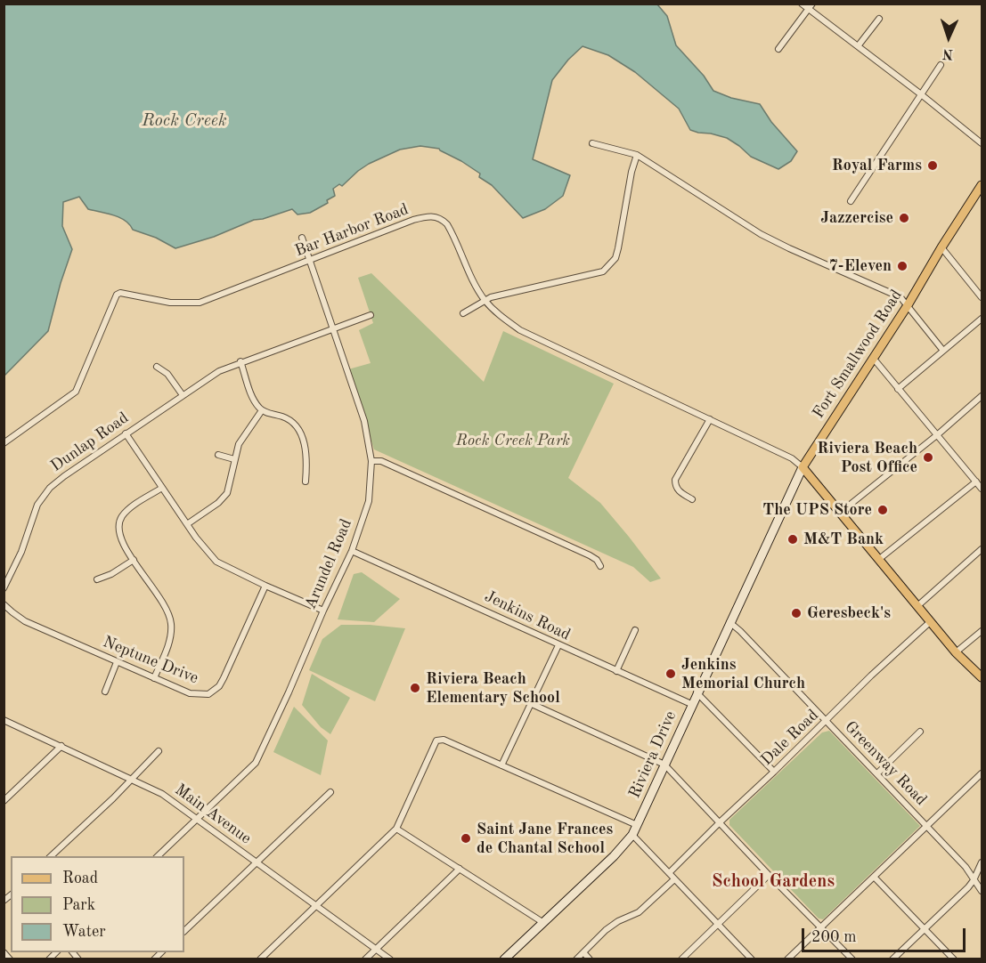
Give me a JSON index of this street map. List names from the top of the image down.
{
  "streets": {
    "main road": ["Fort Smallwood Road"],
    "street": [
      "Bar Harbor Road",
      "Dunlap Road",
      "Arundel Road",
      "Jenkins Road",
      "Neptune Drive",
      "Dale Road",
      "Riviera Drive",
      "Greenway Road",
      "Main Avenue"
    ]
  },
  "crossings": [
    ["Bar Harbor Road", "Fort Smallwood Road"],
    ["Bar Harbor Road", "Arundel Road"],
    ["Bar Harbor Road", "Riviera Drive"],
    ["Fort Smallwood Road", "Riviera Drive"],
    ["Dunlap Road", "Arundel Road"],
    ["Arundel Road", "Jenkins Road"],
    ["Arundel Road", "Main Avenue"],
    ["Jenkins Road", "Riviera Drive"],
    ["Dale Road", "Greenway Road"],
    ["Riviera Drive", "Greenway Road"]
  ],
  "districts": ["School Gardens"],
  "water": ["Rock Creek"],
  "parks": ["Rock Creek Park"],
  "places": [
    "Royal Farms",
    "Jazzercise",
    "7-Eleven",
    "Riviera Beach Post Office",
    "The UPS Store",
    "M&T Bank",
    "Geresbeck's",
    "Jenkins Memorial Church",
    "Riviera Beach Elementary School",
    "Saint Jane Frances de Chantal School"
  ],
  "legend": ["Road", "Park", "Water"],
  "scale_bar": "200 m",
  "north": "bottom"
}
